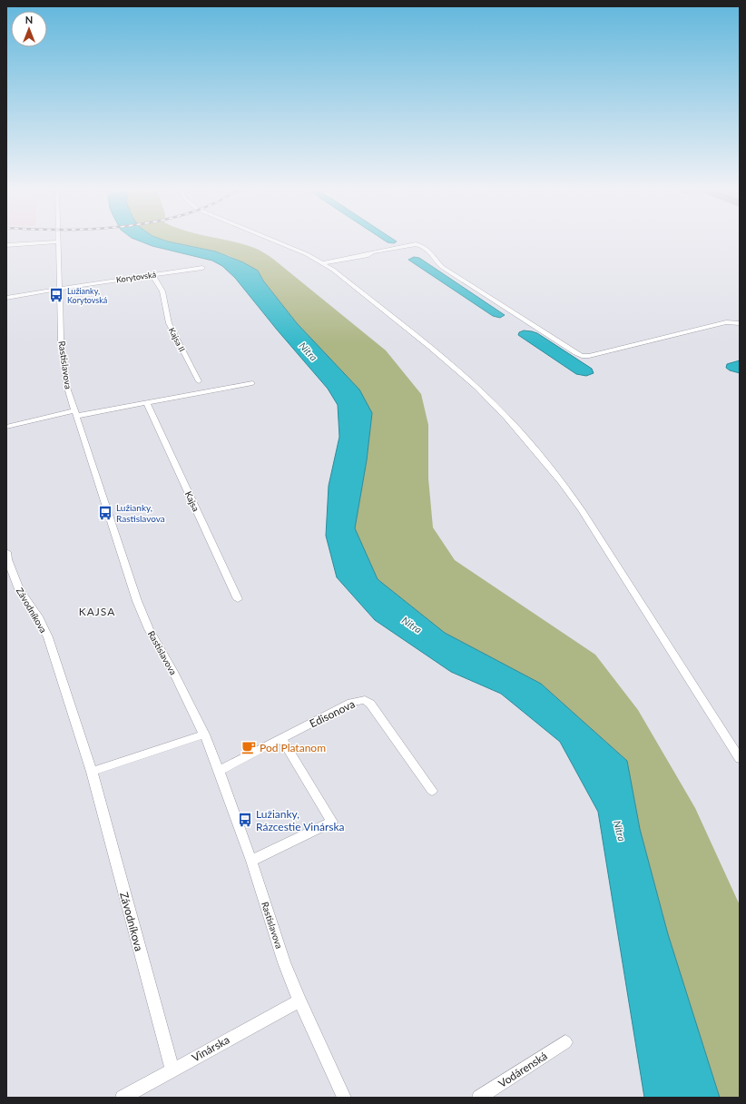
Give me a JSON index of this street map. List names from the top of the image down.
{
  "streets": {
    "street": [
      "Korytovská",
      "Kajsa II",
      "Rastislavova",
      "Kajsa",
      "Závodníkova",
      "Edisonova",
      "Vinárska",
      "Vodárenská"
    ]
  },
  "crossings": [
    ["Korytovská", "Kajsa II"],
    ["Korytovská", "Rastislavova"],
    ["Rastislavova", "Edisonova"],
    ["Rastislavova", "Vinárska"],
    ["Závodníkova", "Vinárska"]
  ],
  "districts": ["KAJSA"],
  "water": ["Nitra"],
  "places": {
    "bus stop": ["Lužianky, Korytovská", "Lužianky, Rastislavova", "Lužianky, Rázcestie Vinárska"],
    "cafe": ["Pod Platanom"]
  },
  "north": "top"
}
